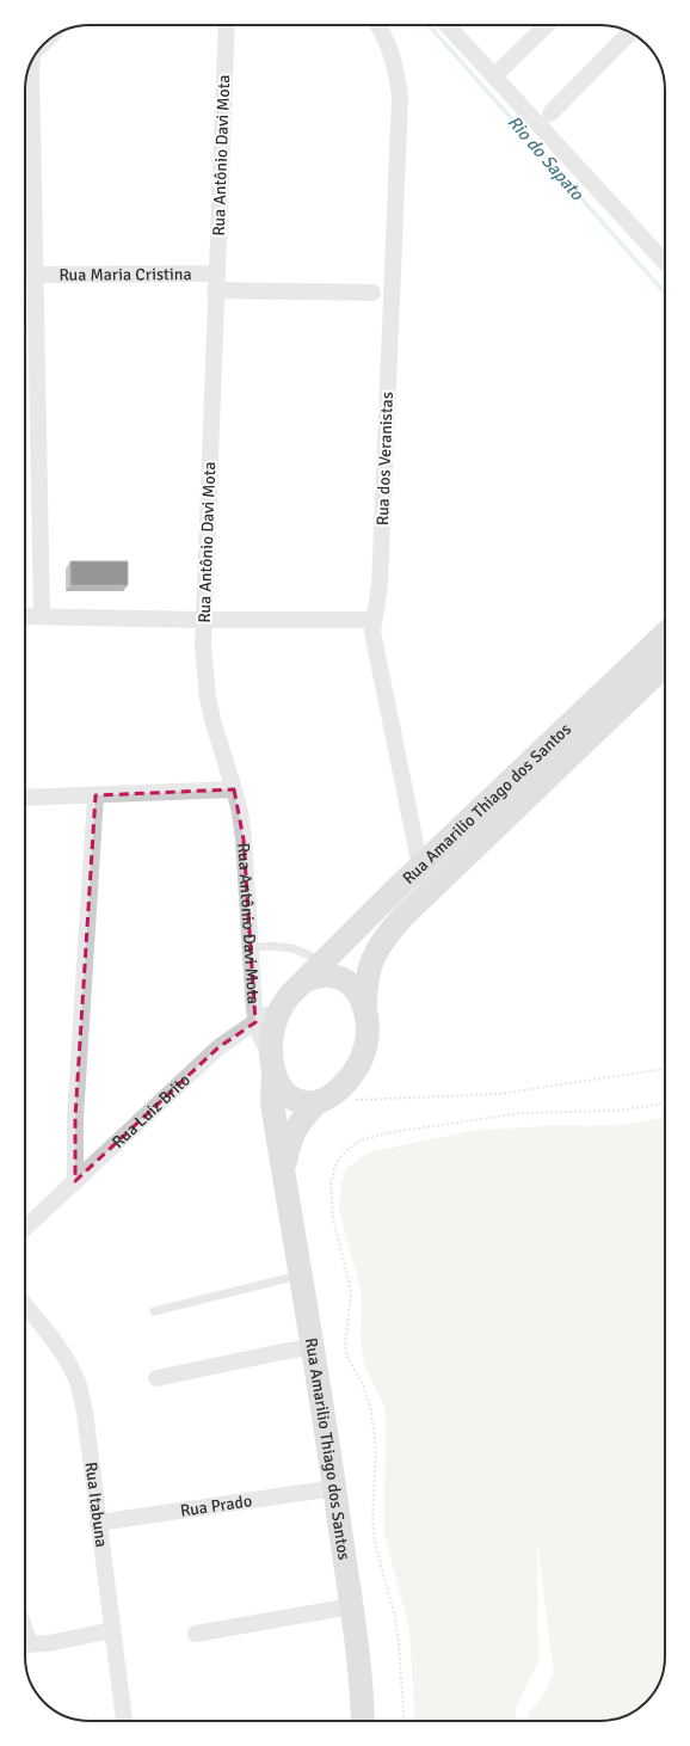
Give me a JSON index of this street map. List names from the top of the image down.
{
  "streets": {
    "main road": ["Rua Amarilio Thiago dos Santos"],
    "street": [
      "Rua Antônio Davi Mota",
      "Rua Maria Cristina",
      "Rua dos Veranistas",
      "Rua Luiz Brito",
      "Rua Itabuna",
      "Rua Prado"
    ]
  },
  "crossings": [
    ["Rua Antônio Davi Mota", "Rua Maria Cristina"],
    ["Rua Antônio Davi Mota", "Rua Amarilio Thiago dos Santos"],
    ["Rua Antônio Davi Mota", "Rua Luiz Brito"],
    ["Rua dos Veranistas", "Rua Amarilio Thiago dos Santos"],
    ["Rua Amarilio Thiago dos Santos", "Rua Luiz Brito"],
    ["Rua Amarilio Thiago dos Santos", "Rua Prado"],
    ["Rua Itabuna", "Rua Prado"]
  ],
  "water": ["Rio do Sapato"]
}
